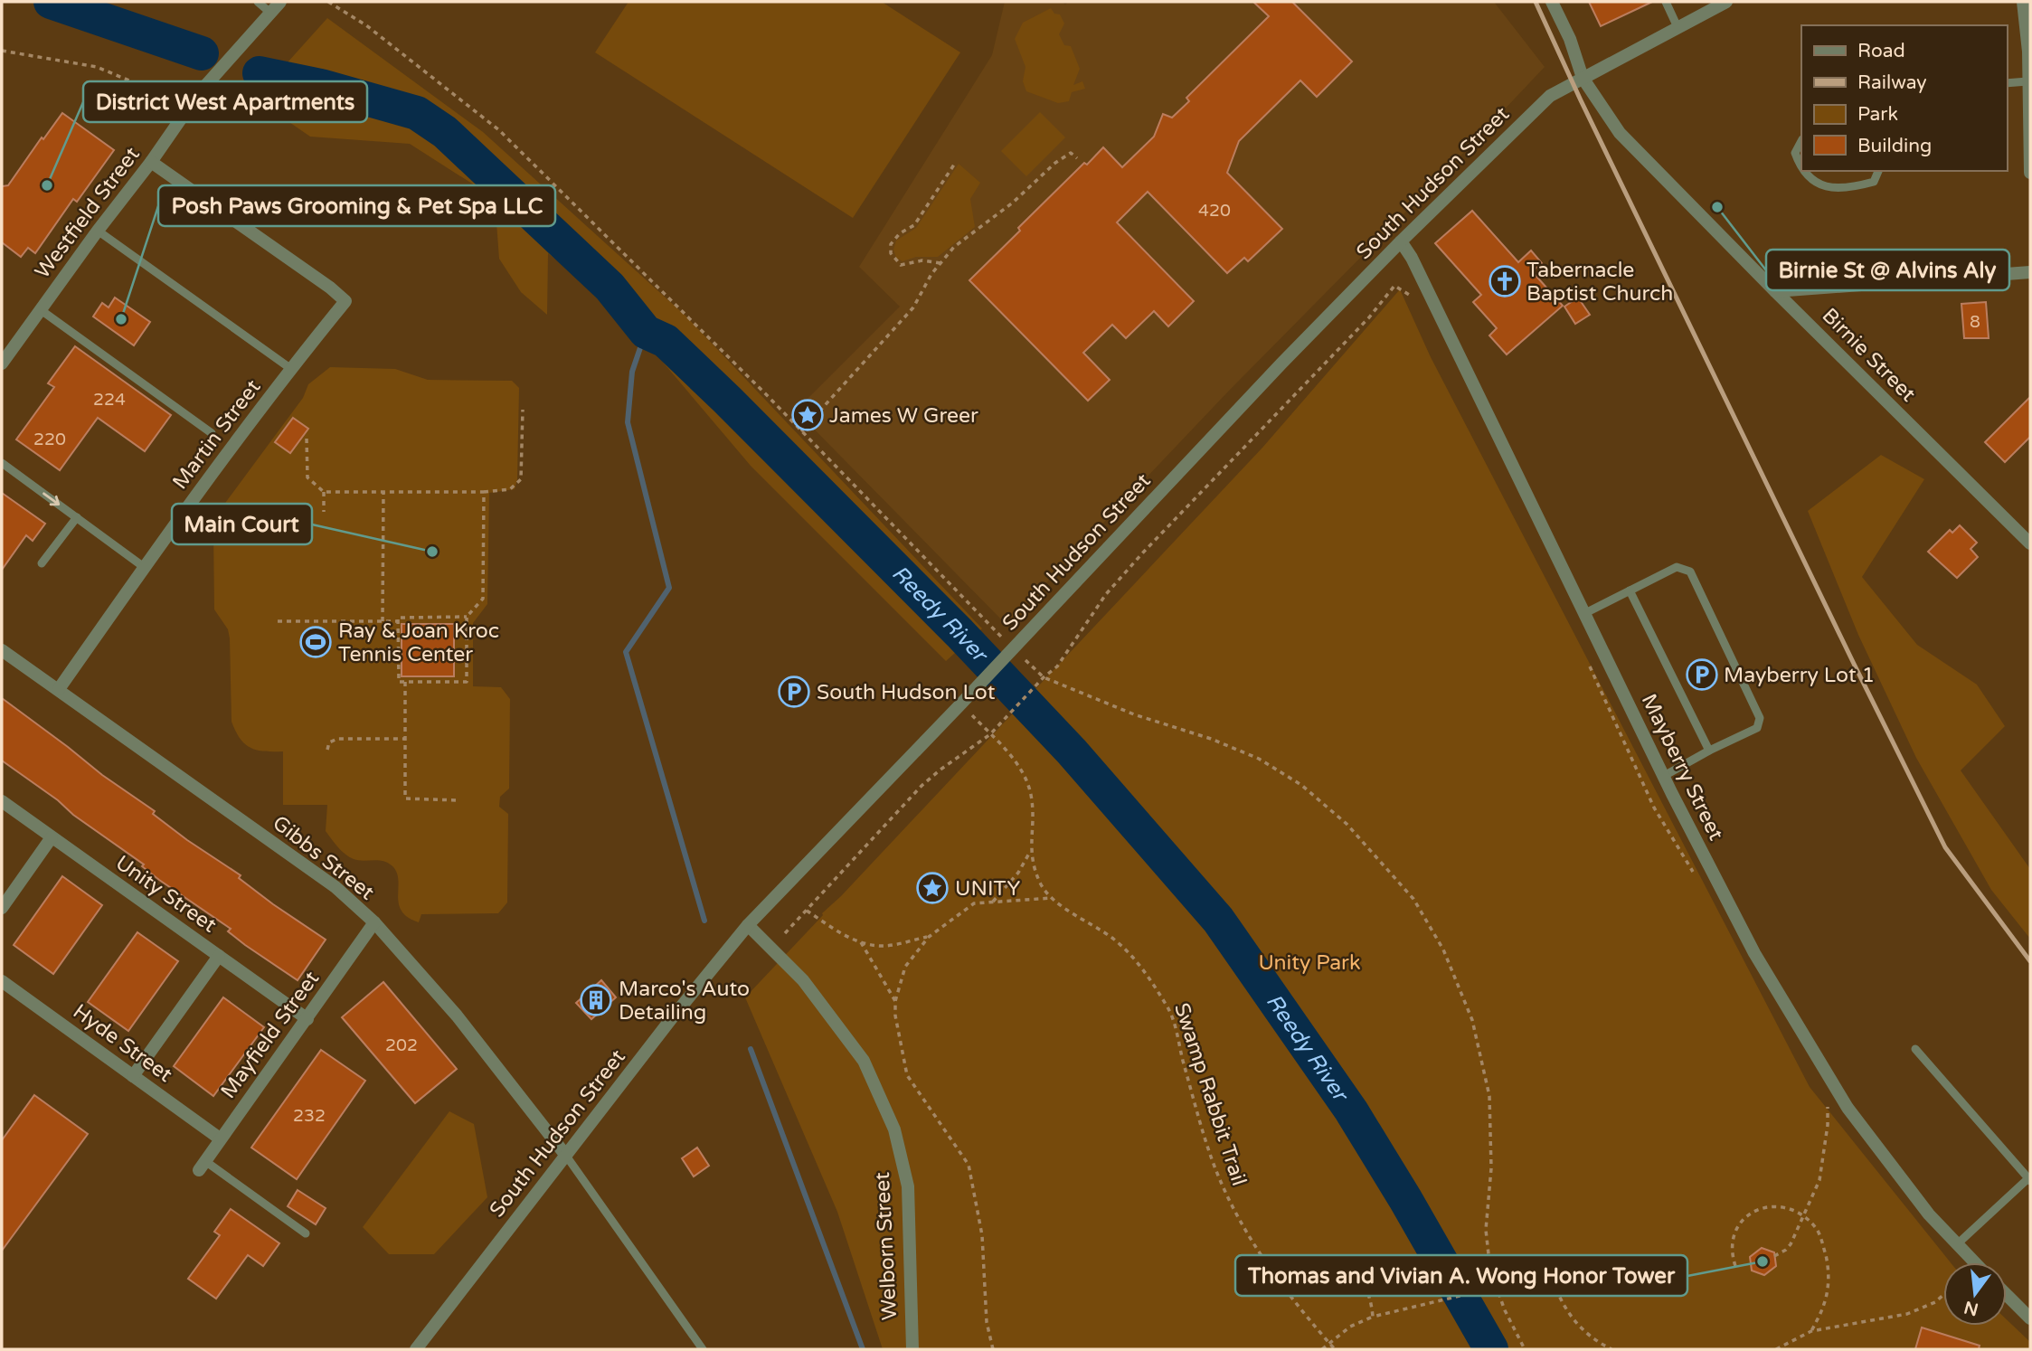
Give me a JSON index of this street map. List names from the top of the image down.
{
  "streets": {
    "street": [
      "South Hudson Street",
      "Westfield Street",
      "Birnie Street",
      "Martin Street",
      "Mayberry Street",
      "Gibbs Street",
      "Unity Street",
      "Mayfield Street",
      "Hyde Street",
      "Welborn Street"
    ],
    "path": ["Swamp Rabbit Trail"]
  },
  "crossings": [
    ["South Hudson Street", "Birnie Street"],
    ["South Hudson Street", "Mayberry Street"],
    ["South Hudson Street", "Gibbs Street"],
    ["South Hudson Street", "Swamp Rabbit Trail"],
    ["South Hudson Street", "Welborn Street"],
    ["Westfield Street", "Martin Street"],
    ["Martin Street", "Gibbs Street"],
    ["Gibbs Street", "Mayfield Street"],
    ["Unity Street", "Mayfield Street"],
    ["Mayfield Street", "Hyde Street"]
  ],
  "water": ["Reedy River"],
  "parks": ["Unity Park"],
  "places": {
    "other": [
      "District West Apartments",
      "Birnie St @ Alvins Aly",
      "Posh Paws Grooming & Pet Spa LLC",
      "Main Court",
      "Thomas and Vivian A. Wong Honor Tower"
    ],
    "church": ["Tabernacle Baptist Church"],
    "place": ["James W Greer", "UNITY"],
    "sports": ["Ray & Joan Kroc Tennis Center"],
    "parking": ["Mayberry Lot 1", "South Hudson Lot"],
    "building": ["Marco's Auto Detailing"]
  },
  "house_numbers": [
    "420",
    "8",
    "224",
    "220",
    "202",
    "232"
  ],
  "legend": [
    "Road",
    "Railway",
    "Park",
    "Building"
  ],
  "north": "bottom"
}
